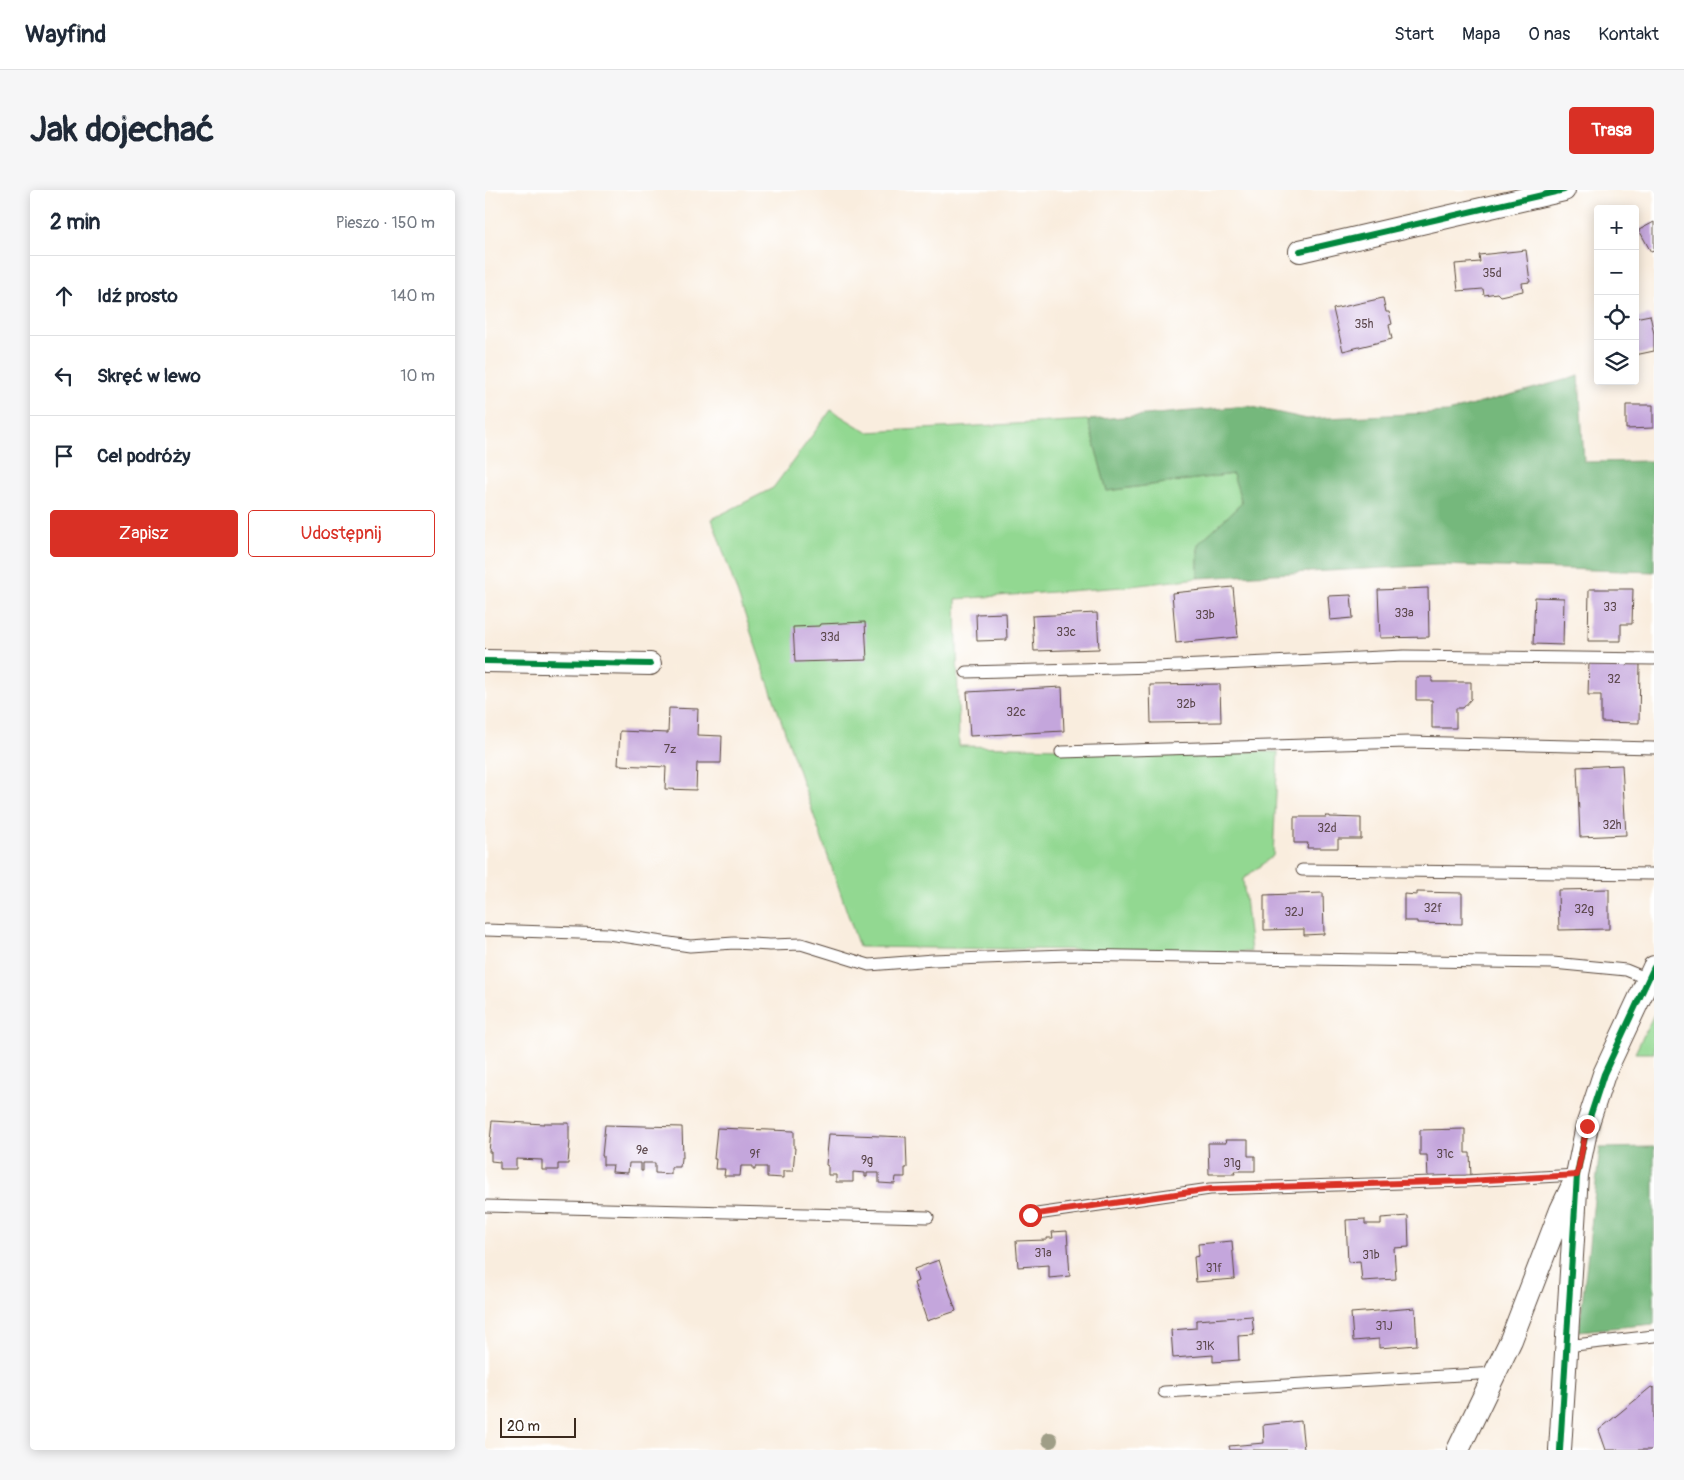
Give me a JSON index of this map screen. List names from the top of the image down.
{
  "house_numbers": [
    "35d",
    "35h",
    "33",
    "33a",
    "33b",
    "33c",
    "33d",
    "32",
    "32b",
    "32c",
    "7z",
    "32h",
    "32d",
    "32f",
    "32g",
    "32J",
    "9e",
    "9f",
    "31c",
    "9g",
    "31g",
    "31a",
    "31b",
    "31f",
    "31J",
    "31K"
  ],
  "scale_bar": "20 m",
  "page": {
    "header": "Wayfind",
    "nav": [
      "Start",
      "Mapa",
      "O nas",
      "Kontakt"
    ],
    "buttons": [
      "Trasa",
      ["Zapisz", "Udostępnij"]
    ],
    "title": "Jak dojechać",
    "heading": ["2 min", "Pieszo · 150 m"],
    "map_buttons": ["+", "−"],
    "list": [
      ["Idź prosto", "140 m"],
      ["Skręć w lewo", "10 m"],
      "Cel podróży"
    ],
    "scale": "20 m"
  }
}
